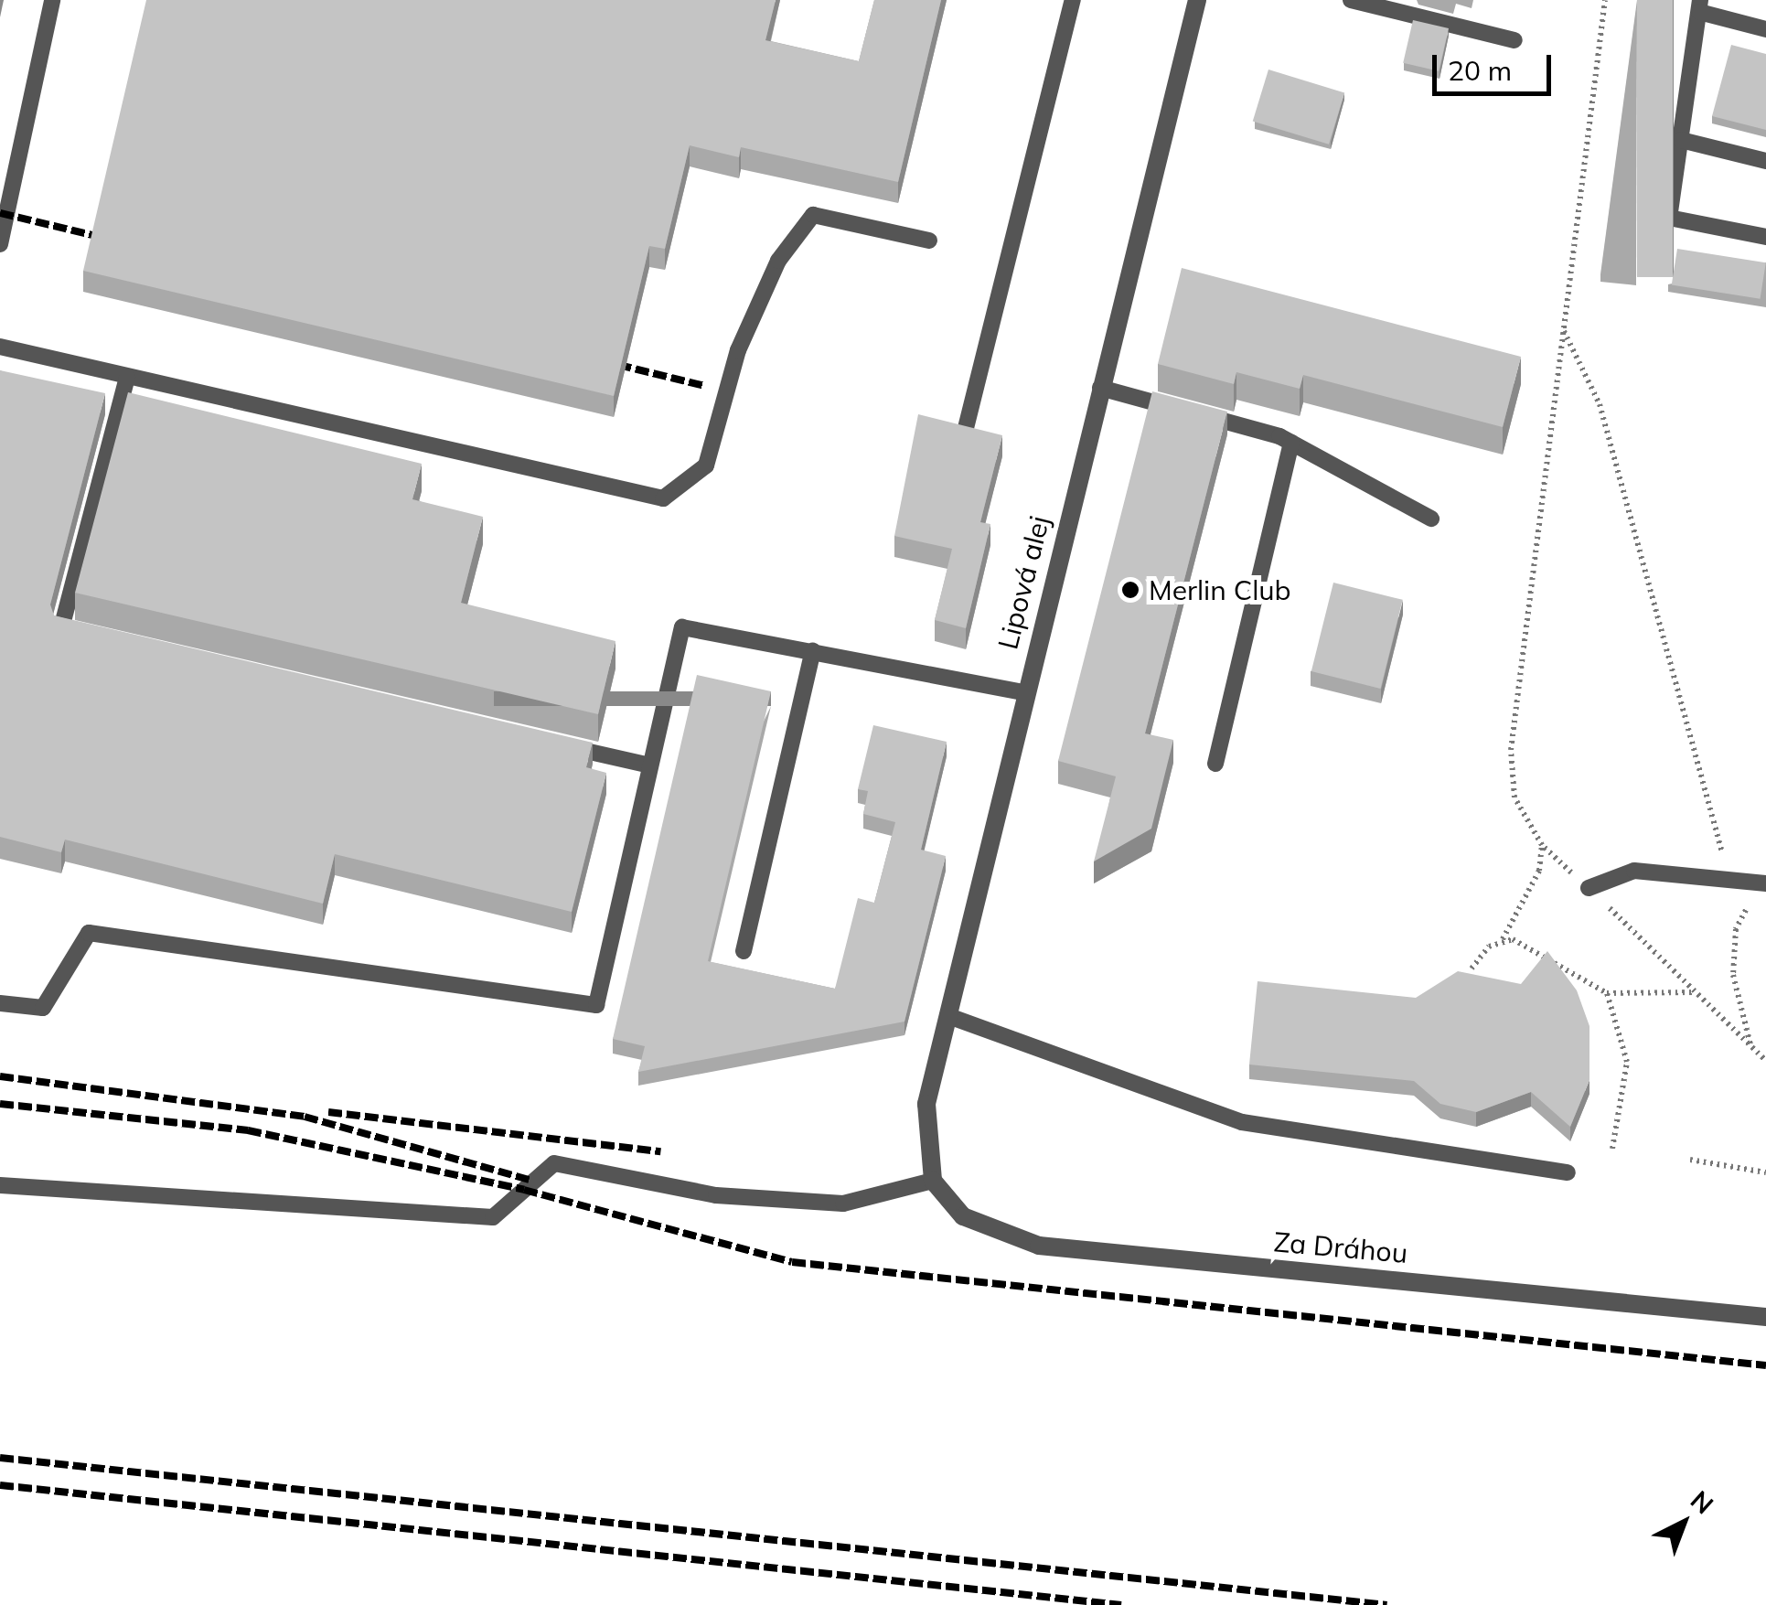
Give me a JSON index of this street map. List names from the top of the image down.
{
  "streets": {
    "street": ["Lipová alej", "Za Dráhou"]
  },
  "crossings": [
    ["Lipová alej", "Za Dráhou"]
  ],
  "places": ["Merlin Club"],
  "scale_bar": "20 m",
  "north": "top right"
}
